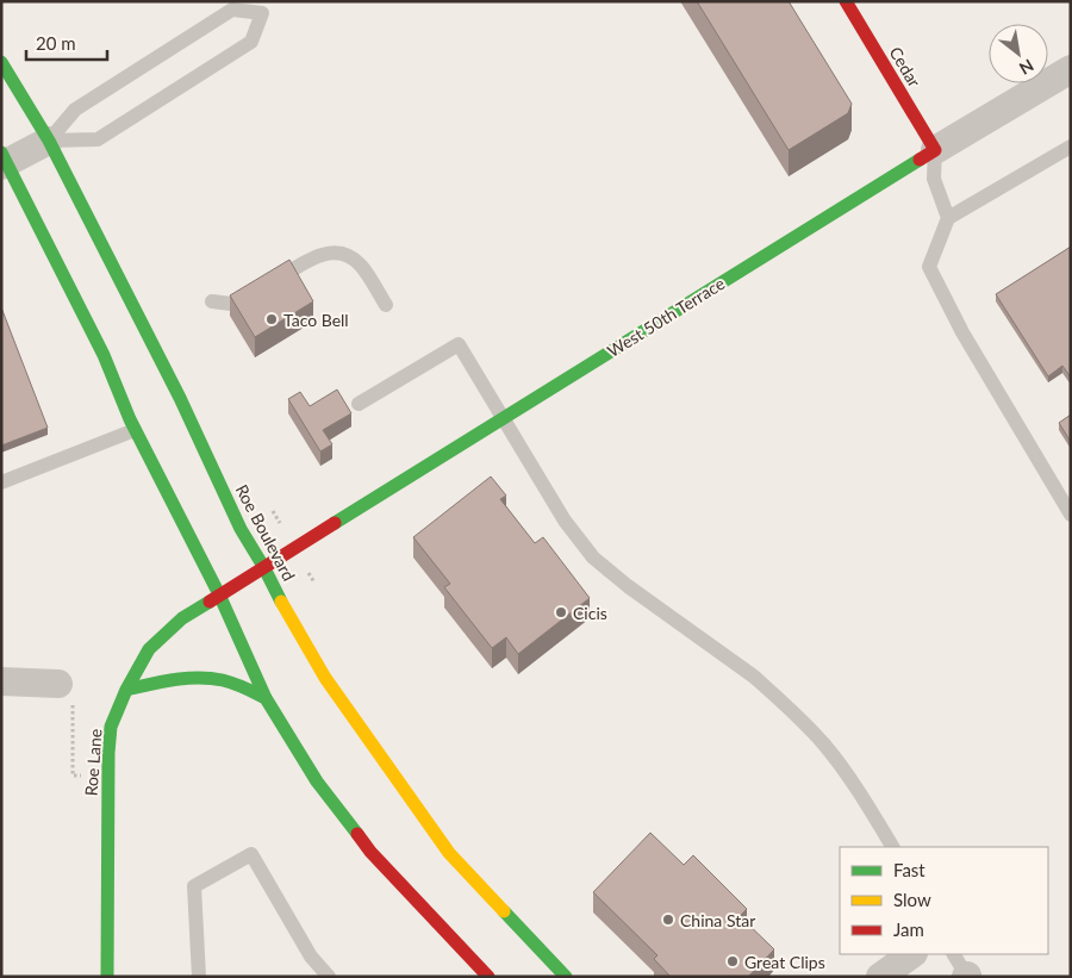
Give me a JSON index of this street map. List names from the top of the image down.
{
  "streets": {
    "main road": [
      "Cedar",
      "West 50th Terrace",
      "Roe Boulevard",
      "Roe Lane"
    ]
  },
  "crossings": [
    ["Cedar", "West 50th Terrace"],
    ["West 50th Terrace", "Roe Boulevard"],
    ["West 50th Terrace", "Roe Lane"]
  ],
  "places": [
    "Taco Bell",
    "Cicis",
    "China Star",
    "Great Clips"
  ],
  "legend": ["Fast", "Slow", "Jam"],
  "scale_bar": "20 m",
  "north": "bottom right"
}
